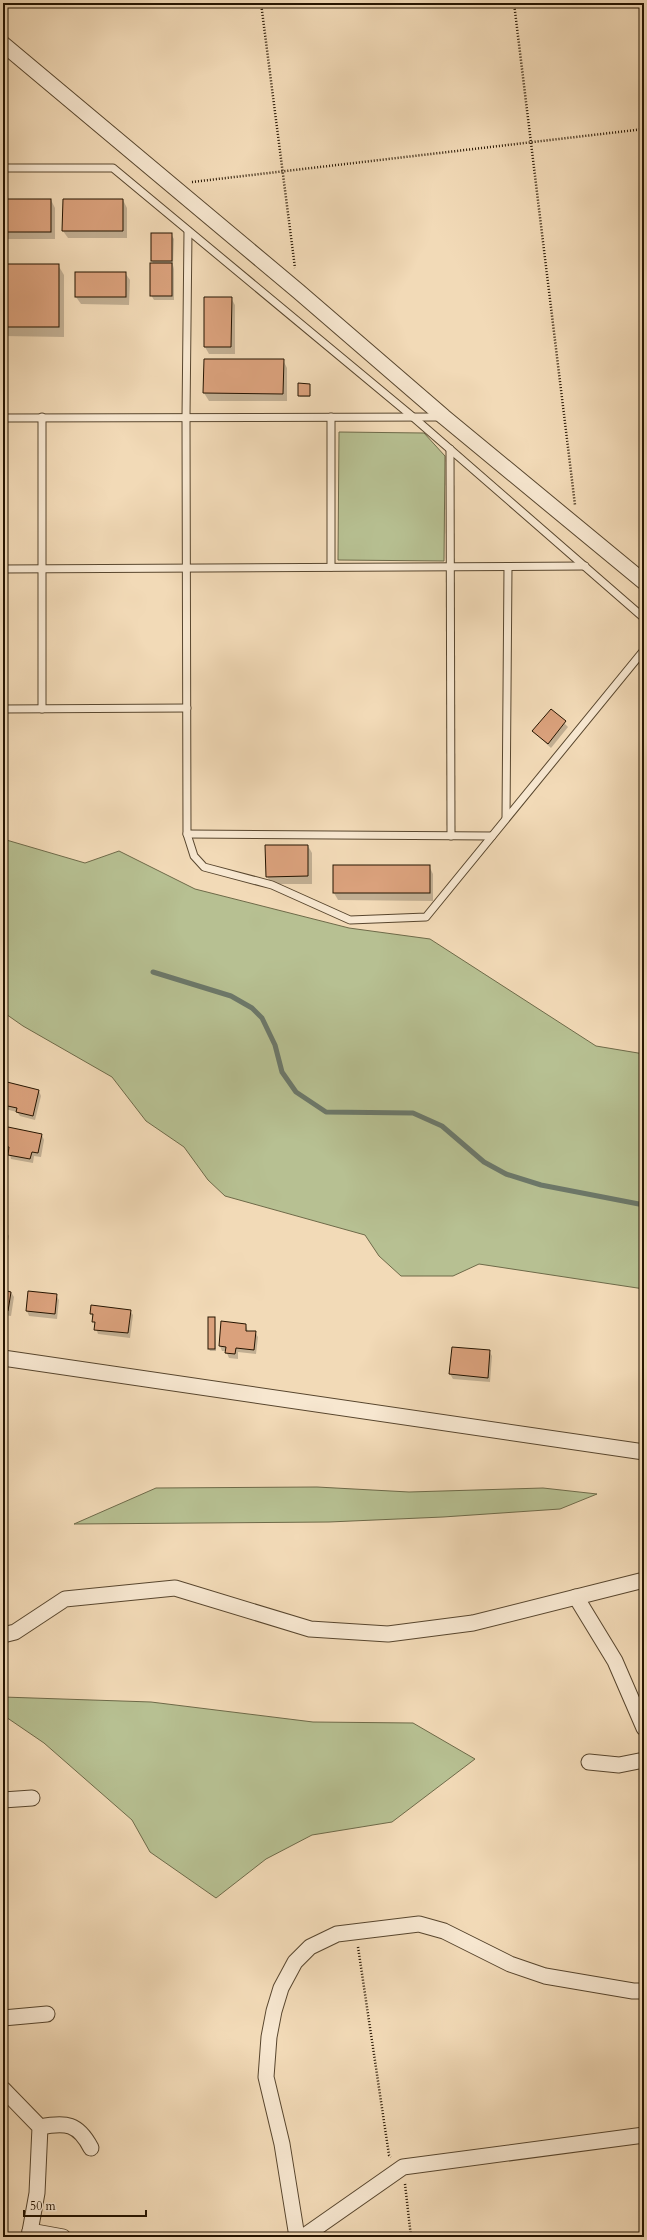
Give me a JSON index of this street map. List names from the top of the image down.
{
  "scale_bar": "50 m"
}
